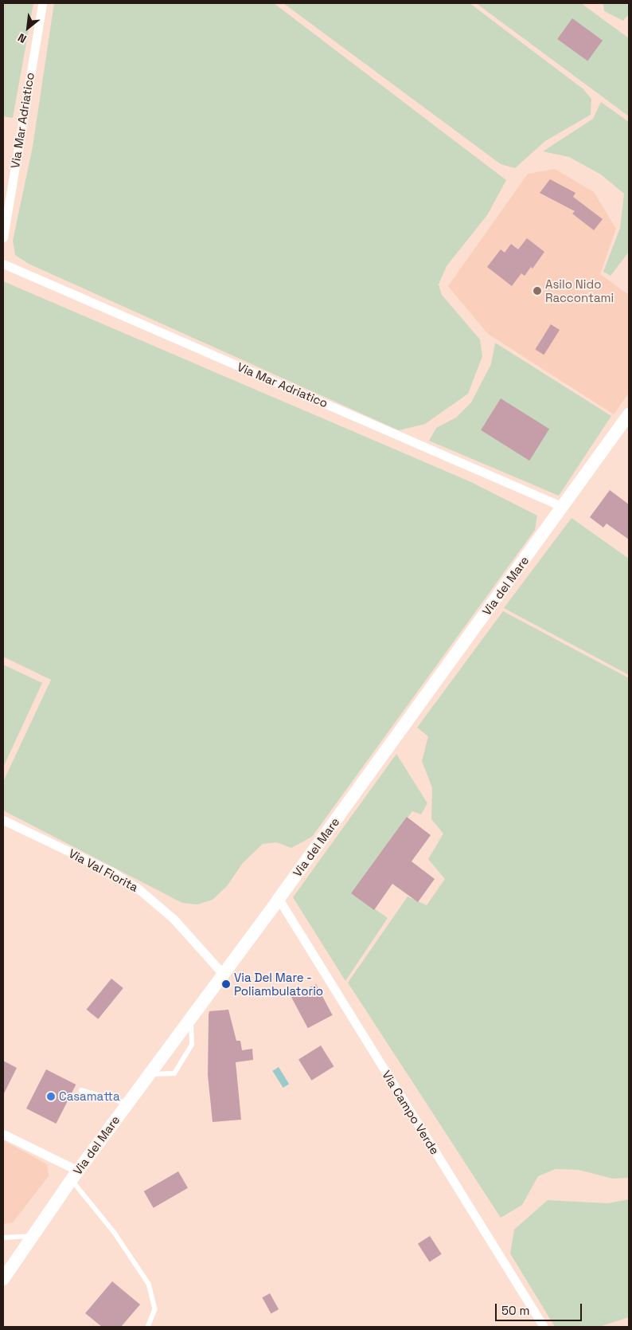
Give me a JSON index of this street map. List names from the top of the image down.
{
  "streets": {
    "main road": ["Via del Mare"],
    "street": ["Via Mar Adriatico", "Via Val Fiorita", "Via Campo Verde"]
  },
  "crossings": [
    ["Via Mar Adriatico", "Via del Mare"],
    ["Via del Mare", "Via Val Fiorita"],
    ["Via del Mare", "Via Campo Verde"]
  ],
  "places": ["Asilo Nido Raccontami", "Via Del Mare - Poliambulatorio", "Casamatta"],
  "scale_bar": "50 m",
  "north": "bottom left"
}
